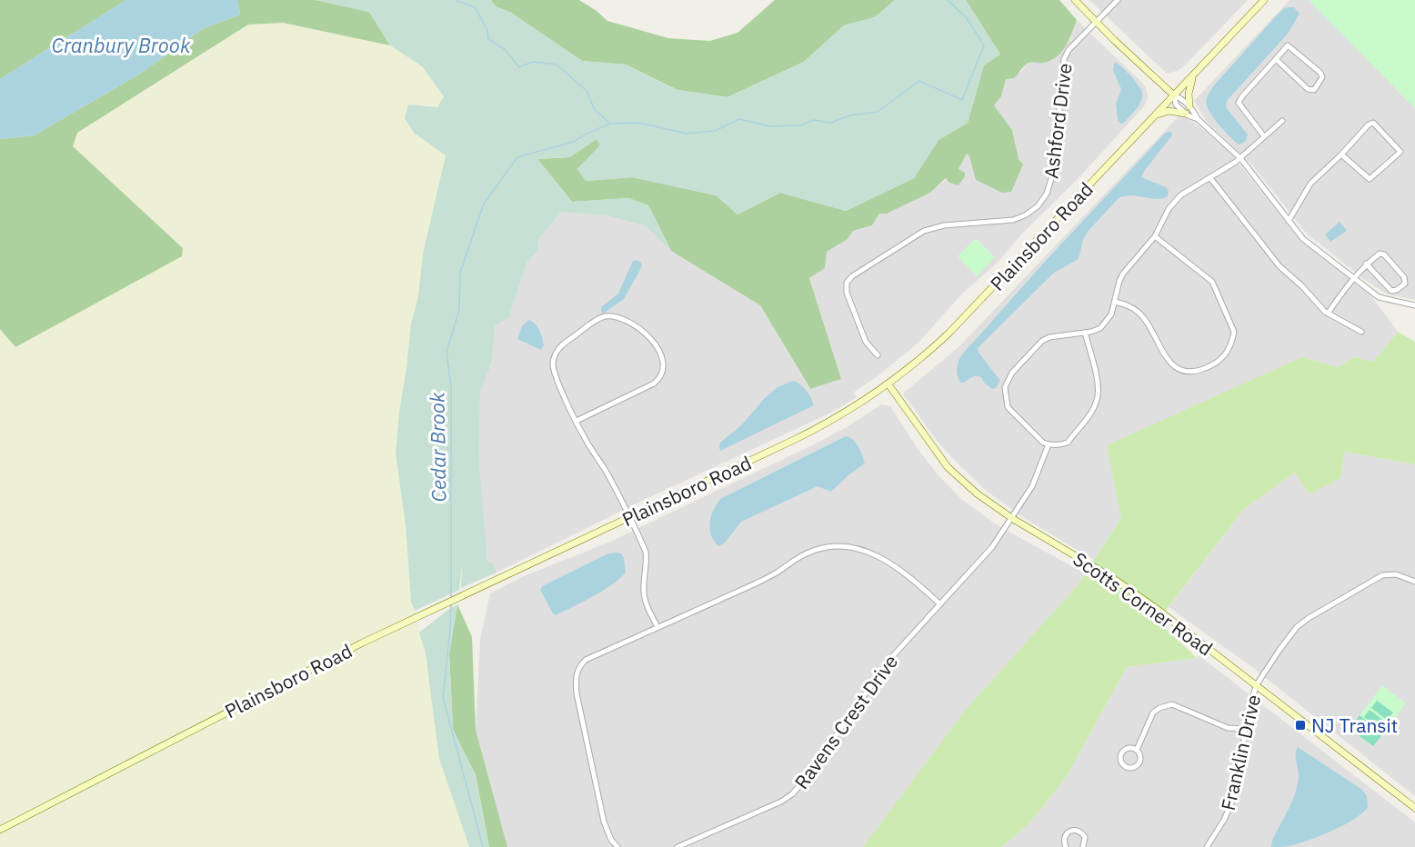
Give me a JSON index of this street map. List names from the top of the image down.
{
  "streets": {
    "street": [
      "Ashford Drive",
      "Plainsboro Road",
      "Scotts Corner Road",
      "Ravens Crest Drive",
      "Franklin Drive"
    ]
  },
  "crossings": [
    ["Plainsboro Road", "Scotts Corner Road"],
    ["Scotts Corner Road", "Ravens Crest Drive"],
    ["Scotts Corner Road", "Franklin Drive"]
  ],
  "water": ["Cranbury Brook", "Cedar Brook"],
  "places": {
    "transit": ["NJ Transit"]
  }
}
